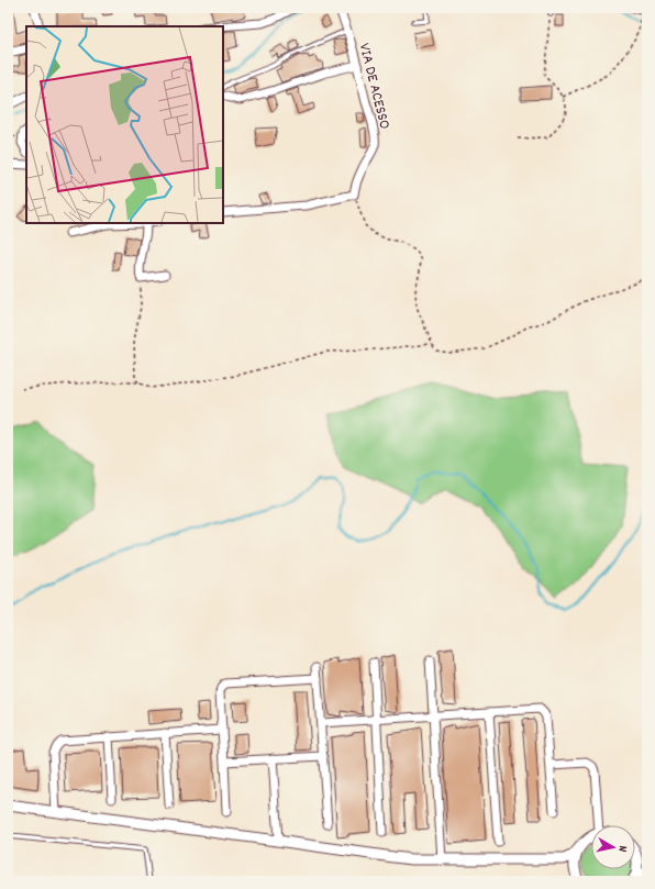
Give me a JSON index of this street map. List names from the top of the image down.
{
  "streets": {
    "street": ["VIA DE ACESSO"]
  },
  "north": "right"
}
